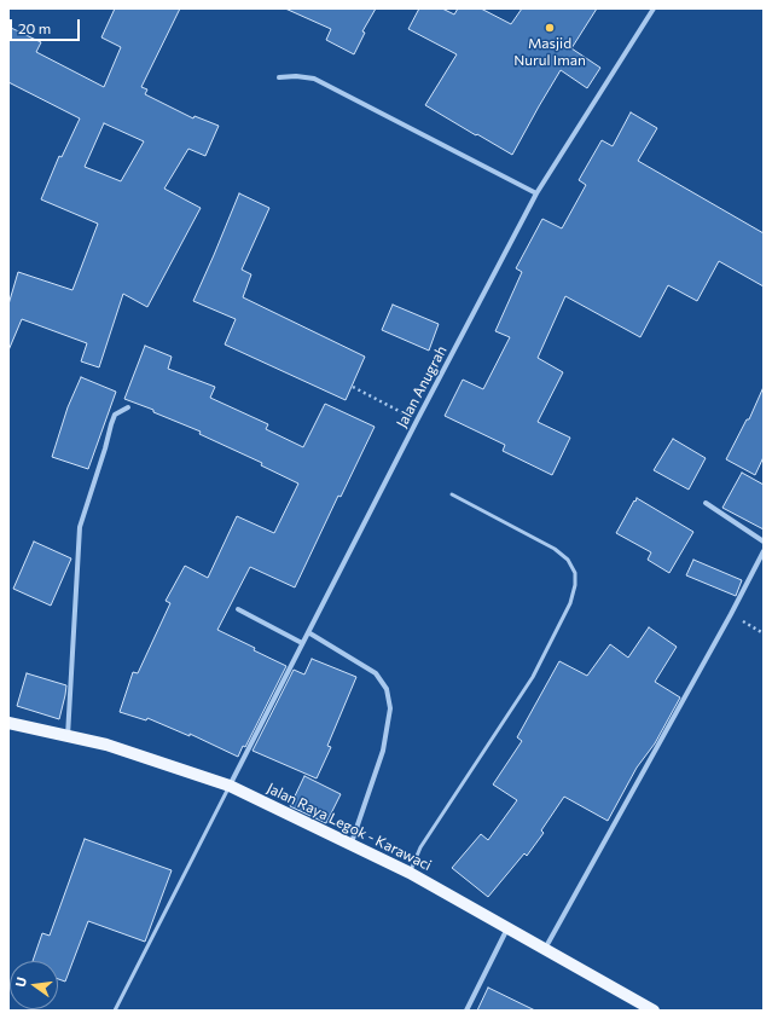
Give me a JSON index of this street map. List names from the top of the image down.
{
  "streets": {
    "main road": ["Jalan Raya Legok - Karawaci"],
    "street": ["Jalan Anugrah"]
  },
  "crossings": [
    ["Jalan Anugrah", "Jalan Raya Legok - Karawaci"]
  ],
  "places": ["Masjid Nurul Iman"],
  "scale_bar": "20 m",
  "north": "left"
}
